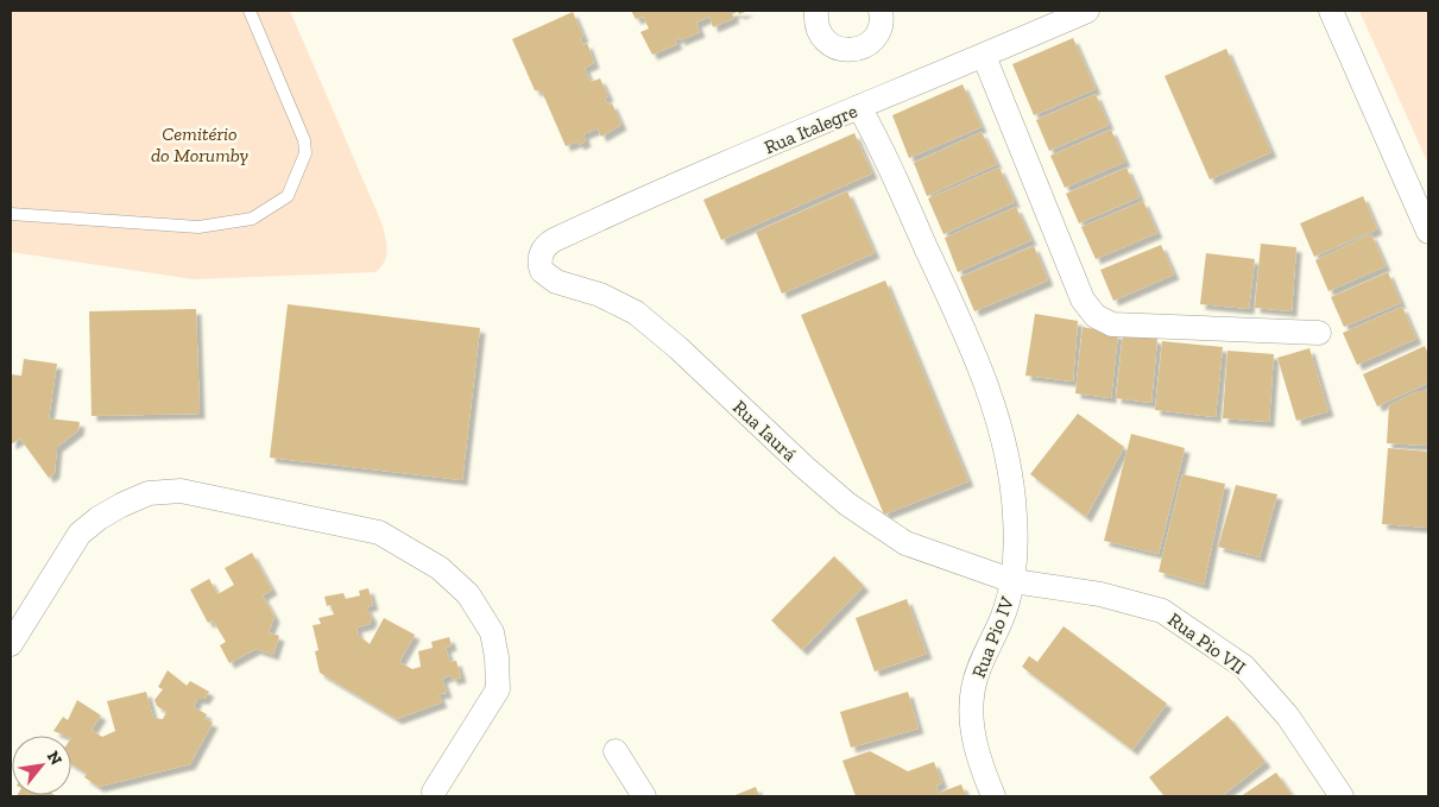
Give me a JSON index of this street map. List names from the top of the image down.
{
  "streets": {
    "street": [
      "Rua Italegre",
      "Rua Iaurá",
      "Rua Pio IV",
      "Rua Pio VII"
    ]
  },
  "crossings": [
    ["Rua Italegre", "Rua Iaurá"],
    ["Rua Italegre", "Rua Pio IV"],
    ["Rua Iaurá", "Rua Pio IV"],
    ["Rua Iaurá", "Rua Pio VII"],
    ["Rua Pio IV", "Rua Pio VII"]
  ],
  "parks": ["Cemitério do Morumby"],
  "north": "top right"
}
